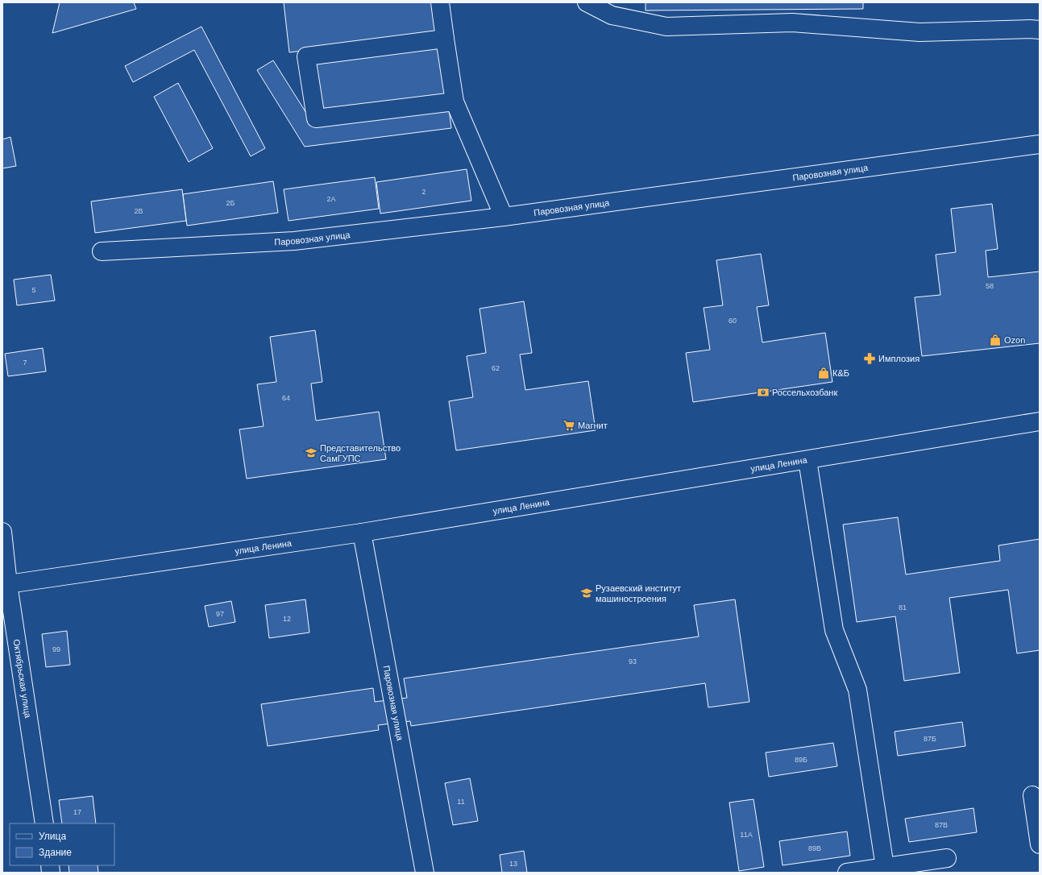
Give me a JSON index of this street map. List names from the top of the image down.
{
  "streets": {
    "street": ["Паровозная улица", "улица Ленина", "Октябрьская улица"]
  },
  "crossings": [
    ["Паровозная улица", "улица Ленина"],
    ["улица Ленина", "Октябрьская улица"]
  ],
  "places": {
    "shop": ["Ozon", "К&Б"],
    "pharmacy": ["Имплозия"],
    "bank": ["Россельхозбанк"],
    "supermarket": ["Магнит"],
    "school or university": ["Представительство СамГУПС", "Рузаевский институт машиностроения"]
  },
  "house_numbers": [
    "2",
    "2А",
    "2Б",
    "2В",
    "58",
    "5",
    "60",
    "7",
    "62",
    "64",
    "81",
    "97",
    "12",
    "99",
    "93",
    "87Б",
    "89Б",
    "11",
    "17",
    "87В",
    "11А",
    "89В",
    "13"
  ],
  "legend": ["Улица", "Здание"]
}
